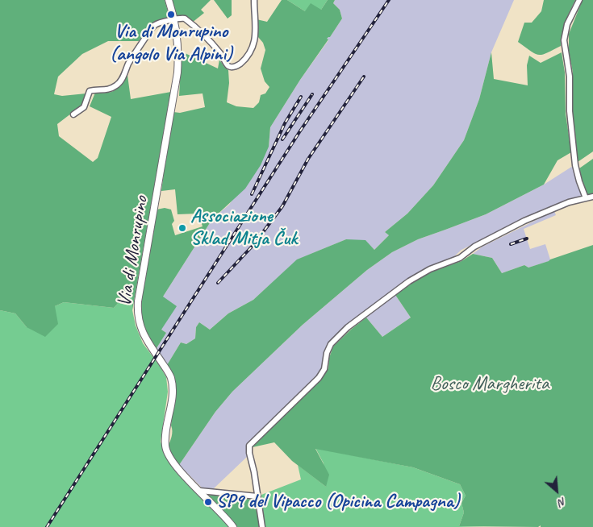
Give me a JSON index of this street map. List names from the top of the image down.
{
  "streets": {
    "main road": ["Via di Monrupino"]
  },
  "parks": ["Bosco Margherita"],
  "places": ["Via di Monrupino (angolo Via Alpini)", "Associazione Sklad Mitja Čuk", "SP9 del Vipacco (Opicina Campagna)"],
  "north": "bottom right"
}
